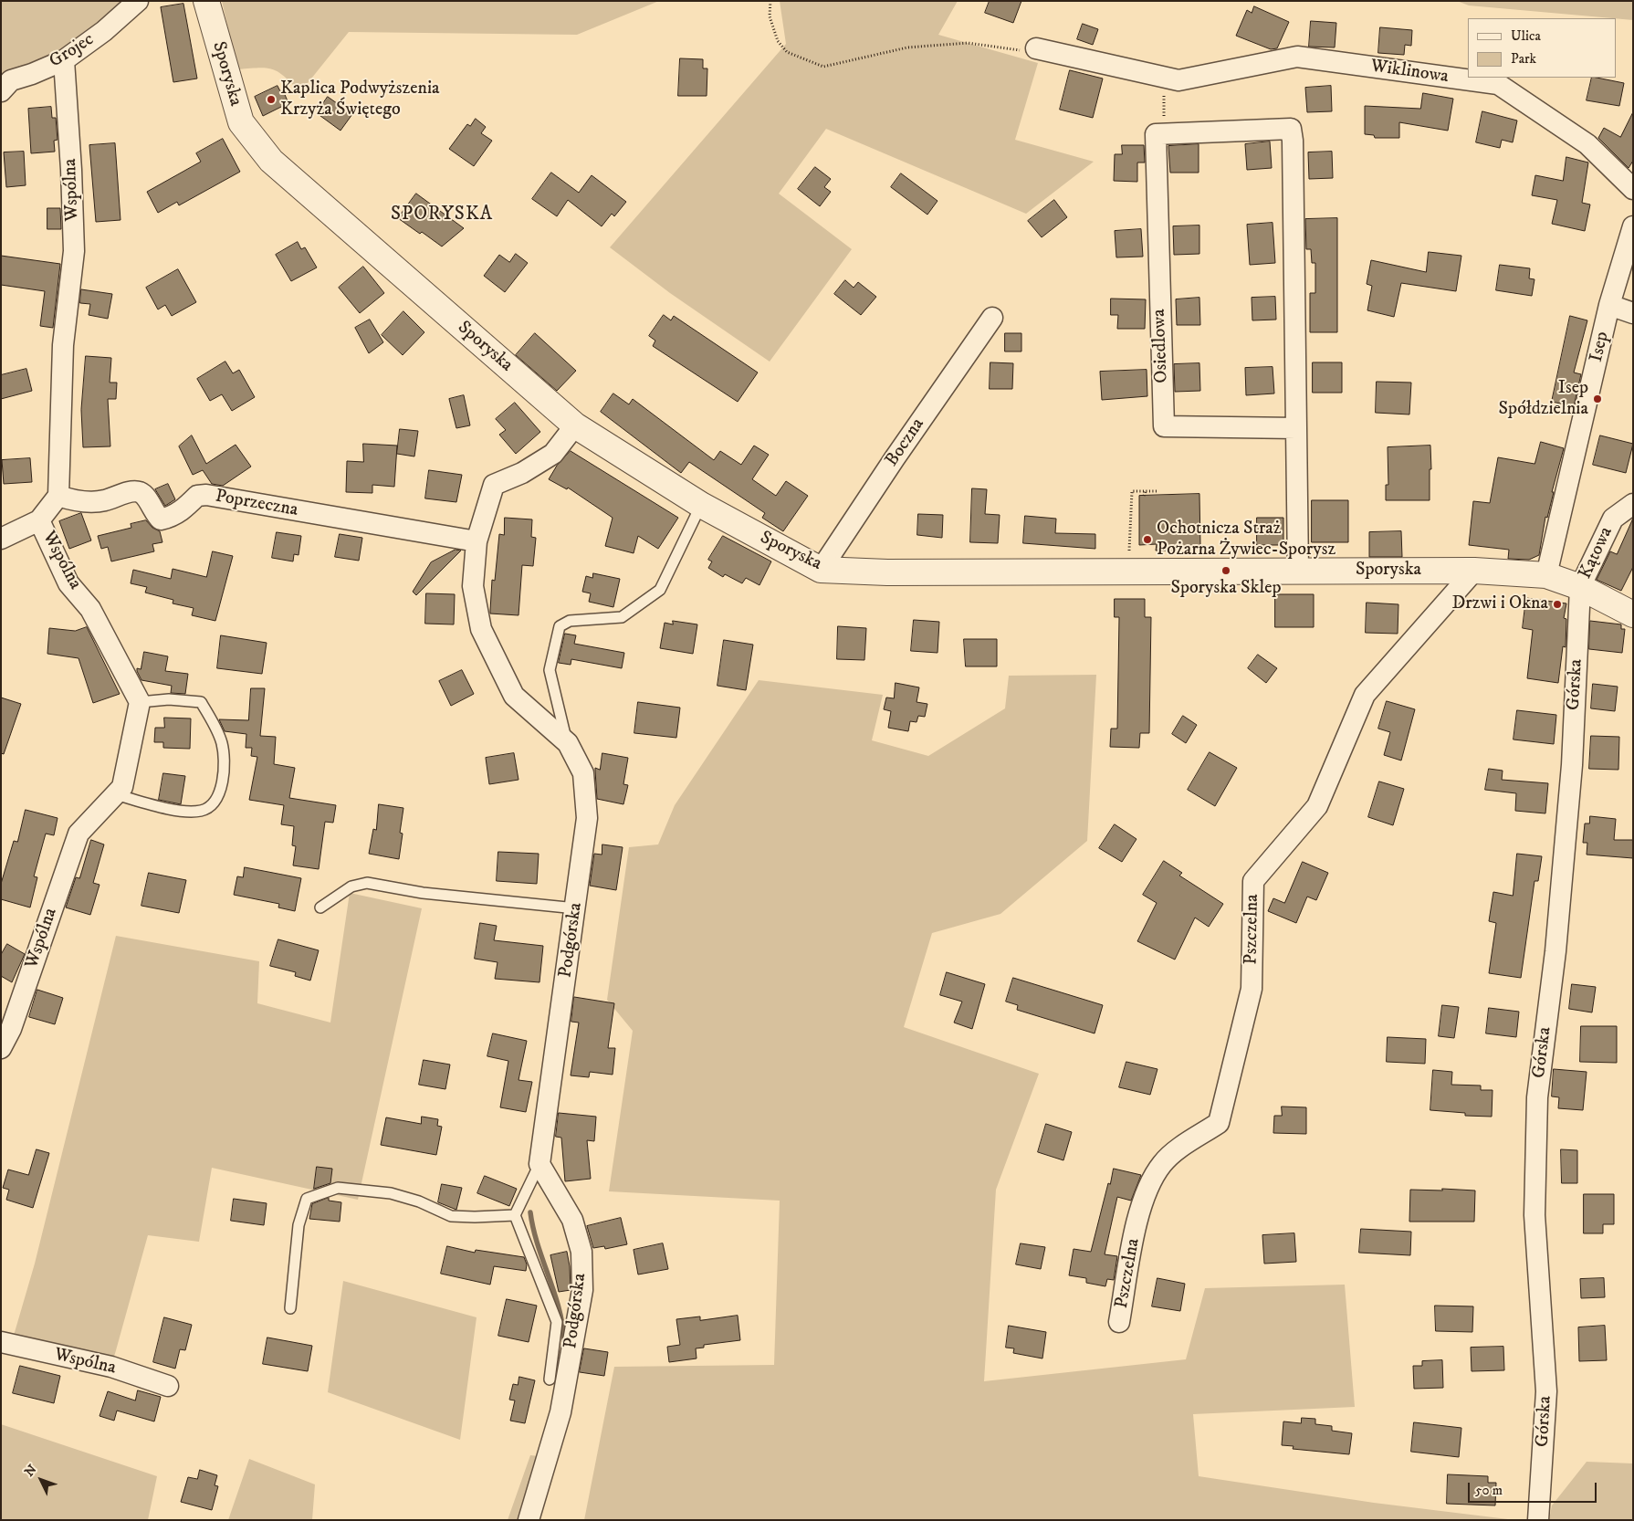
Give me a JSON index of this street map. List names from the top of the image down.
{
  "streets": {
    "street": [
      "Grojec",
      "Wiklinowa",
      "Sporyska",
      "Wspólna",
      "Osiedlowa",
      "Isep",
      "Boczna",
      "Poprzeczna",
      "Kątowa",
      "Górska",
      "Pszczelna",
      "Podgórska"
    ]
  },
  "crossings": [
    ["Grojec", "Wspólna"],
    ["Sporyska", "Isep"],
    ["Sporyska", "Boczna"],
    ["Sporyska", "Kątowa"],
    ["Sporyska", "Górska"],
    ["Sporyska", "Pszczelna"],
    ["Sporyska", "Podgórska"],
    ["Wspólna", "Poprzeczna"],
    ["Poprzeczna", "Podgórska"],
    ["Kątowa", "Górska"]
  ],
  "districts": ["SPORYSKA"],
  "places": [
    "Kaplica Podwyższenia Krzyża Świętego",
    "Isep Spółdzielnia",
    "Ochotnicza Straż Pożarna Żywiec-Sporysz",
    "Sporyska Sklep",
    "Drzwi i Okna"
  ],
  "legend": ["Ulica", "Park"],
  "scale_bar": "50 m",
  "north": "top left"
}
